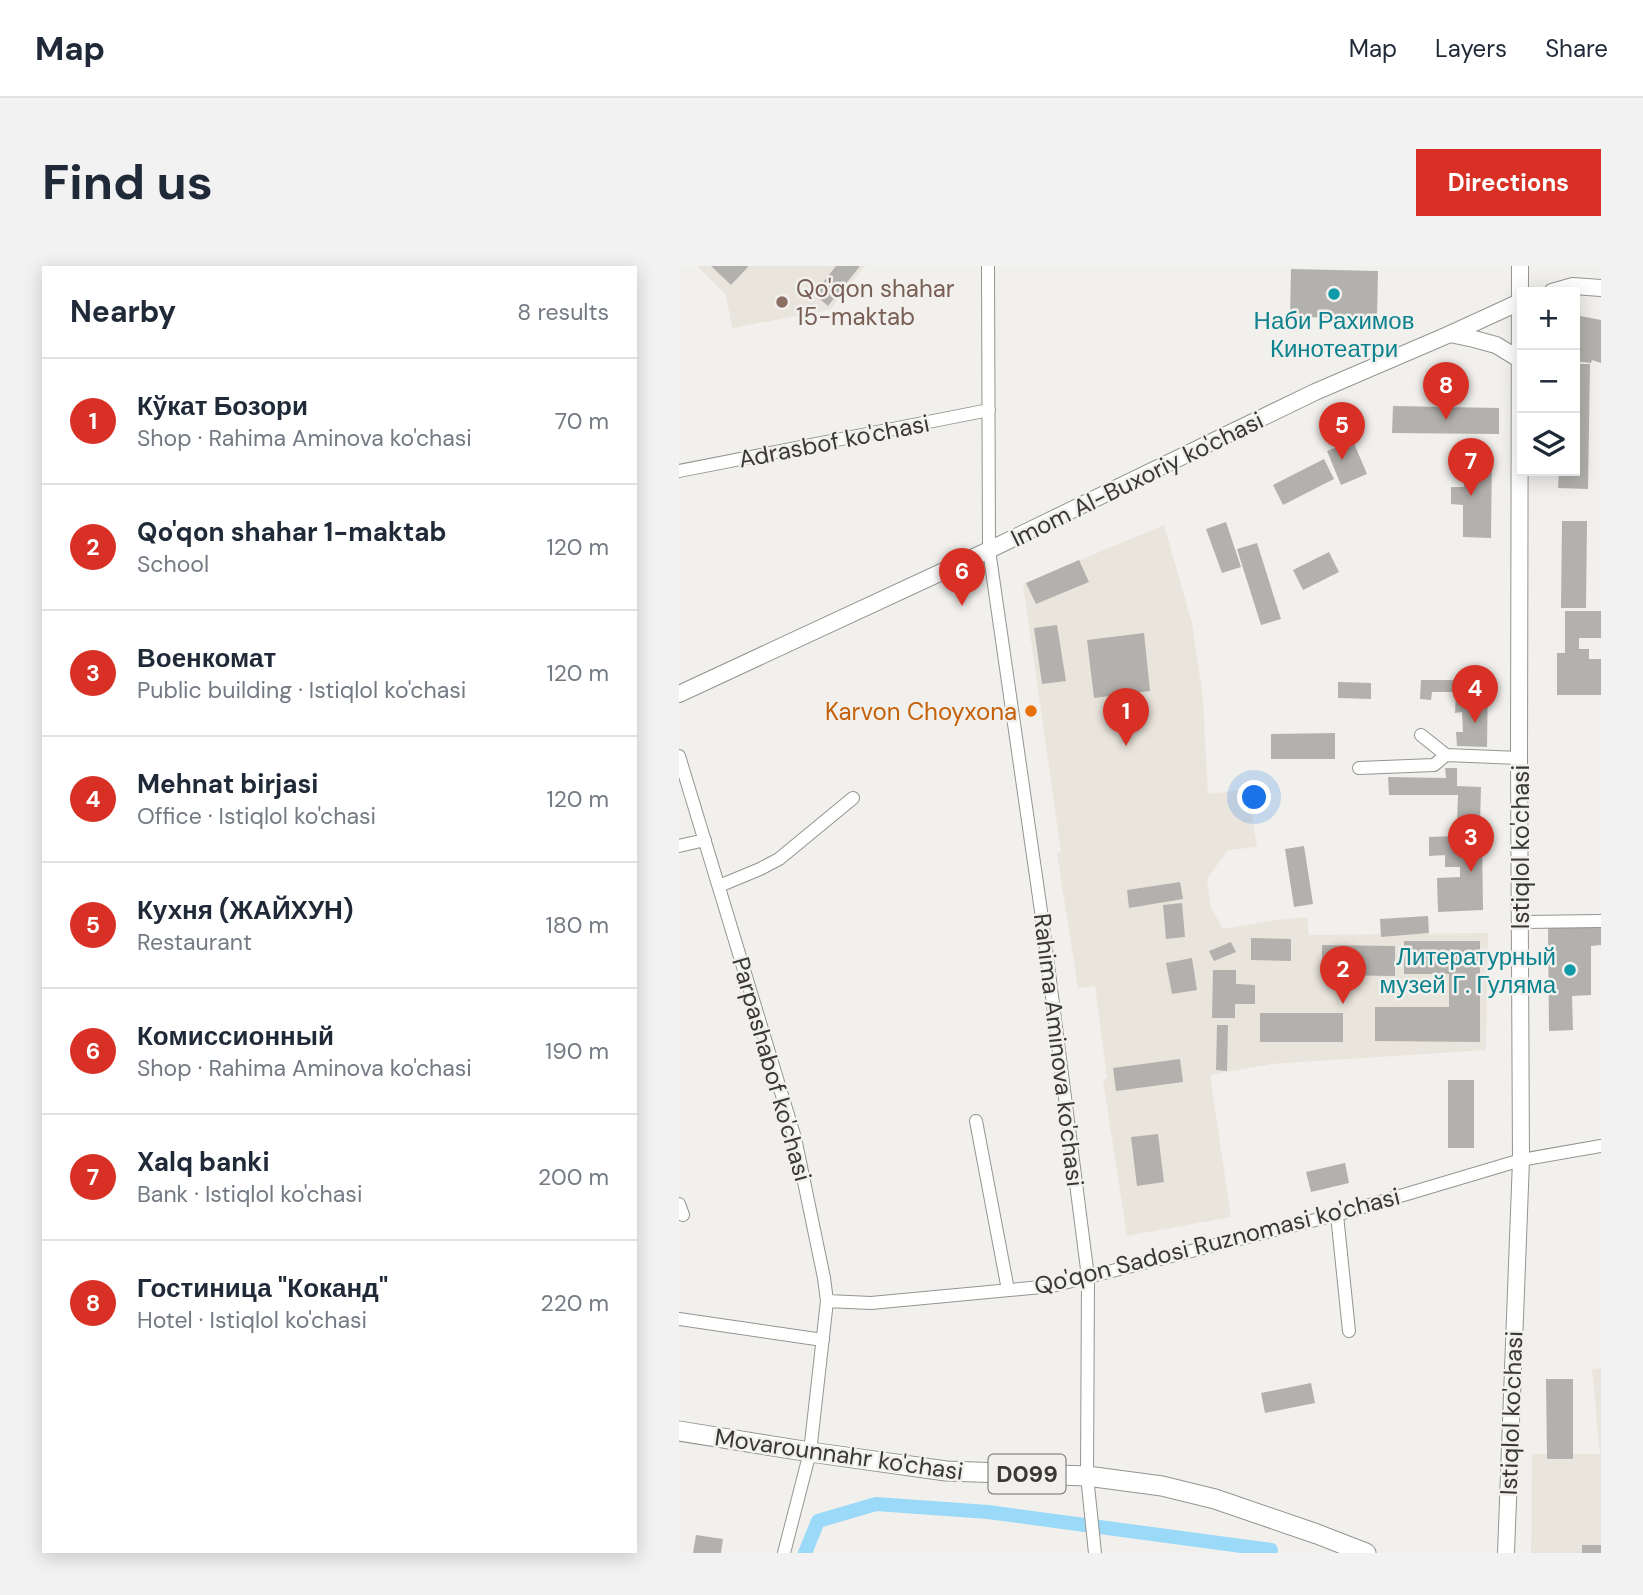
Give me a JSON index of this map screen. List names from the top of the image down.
{
  "streets": {
    "highway": ["Movarounnahr ko'chasi", "D099"],
    "main road": ["Imom Al-Buxoriy ko'chasi", "Istiqlol ko'chasi"],
    "street": [
      "Adrasbof ko'chasi",
      "Rahima Aminova ko'chasi",
      "Parpashabof ko'chasi",
      "Qo'qon Sadosi Ruznomasi ko'chasi"
    ]
  },
  "crossings": [
    ["Adrasbof ko'chasi", "Rahima Aminova ko'chasi"],
    ["Imom Al-Buxoriy ko'chasi", "Rahima Aminova ko'chasi"],
    ["Istiqlol ko'chasi", "Qo'qon Sadosi Ruznomasi ko'chasi"],
    ["Rahima Aminova ko'chasi", "Qo'qon Sadosi Ruznomasi ko'chasi"],
    ["Rahima Aminova ko'chasi", "Movarounnahr ko'chasi"],
    ["Parpashabof ko'chasi", "Qo'qon Sadosi Ruznomasi ko'chasi"],
    ["Parpashabof ko'chasi", "Movarounnahr ko'chasi"]
  ],
  "places": [
    "Наби Рахимов Кинотеатри",
    "Qo'qon shahar 15-maktab",
    "Karvon Choyxona",
    "Литературный музей Г. Гуляма"
  ],
  "page": {
    "header": "Map",
    "nav": ["Map", "Layers", "Share"],
    "buttons": "Directions",
    "title": "Find us",
    "heading": ["Nearby", "8 results"],
    "map_buttons": ["+", "−"],
    "list": [
      {
        "mark": "1",
        "name": "Кўкат Бозори",
        "note": "Shop · Rahima Aminova ko'chasi",
        "value": "70 m"
      },
      {
        "mark": "2",
        "name": "Qo'qon shahar 1-maktab",
        "note": "School",
        "value": "120 m"
      },
      {
        "mark": "3",
        "name": "Военкомат",
        "note": "Public building · Istiqlol ko'chasi",
        "value": "120 m"
      },
      {
        "mark": "4",
        "name": "Mehnat birjasi",
        "note": "Office · Istiqlol ko'chasi",
        "value": "120 m"
      },
      {
        "mark": "5",
        "name": "Кухня (ЖАЙХУН)",
        "note": "Restaurant",
        "value": "180 m"
      },
      {
        "mark": "6",
        "name": "Комиссионный",
        "note": "Shop · Rahima Aminova ko'chasi",
        "value": "190 m"
      },
      {
        "mark": "7",
        "name": "Xalq banki",
        "note": "Bank · Istiqlol ko'chasi",
        "value": "200 m"
      },
      {
        "mark": "8",
        "name": "Гостиница \"Коканд\"",
        "note": "Hotel · Istiqlol ko'chasi",
        "value": "220 m"
      }
    ],
    "pins": [
      "8",
      "5",
      "7",
      "6",
      "4",
      "1",
      "3",
      "2"
    ]
  }
}
